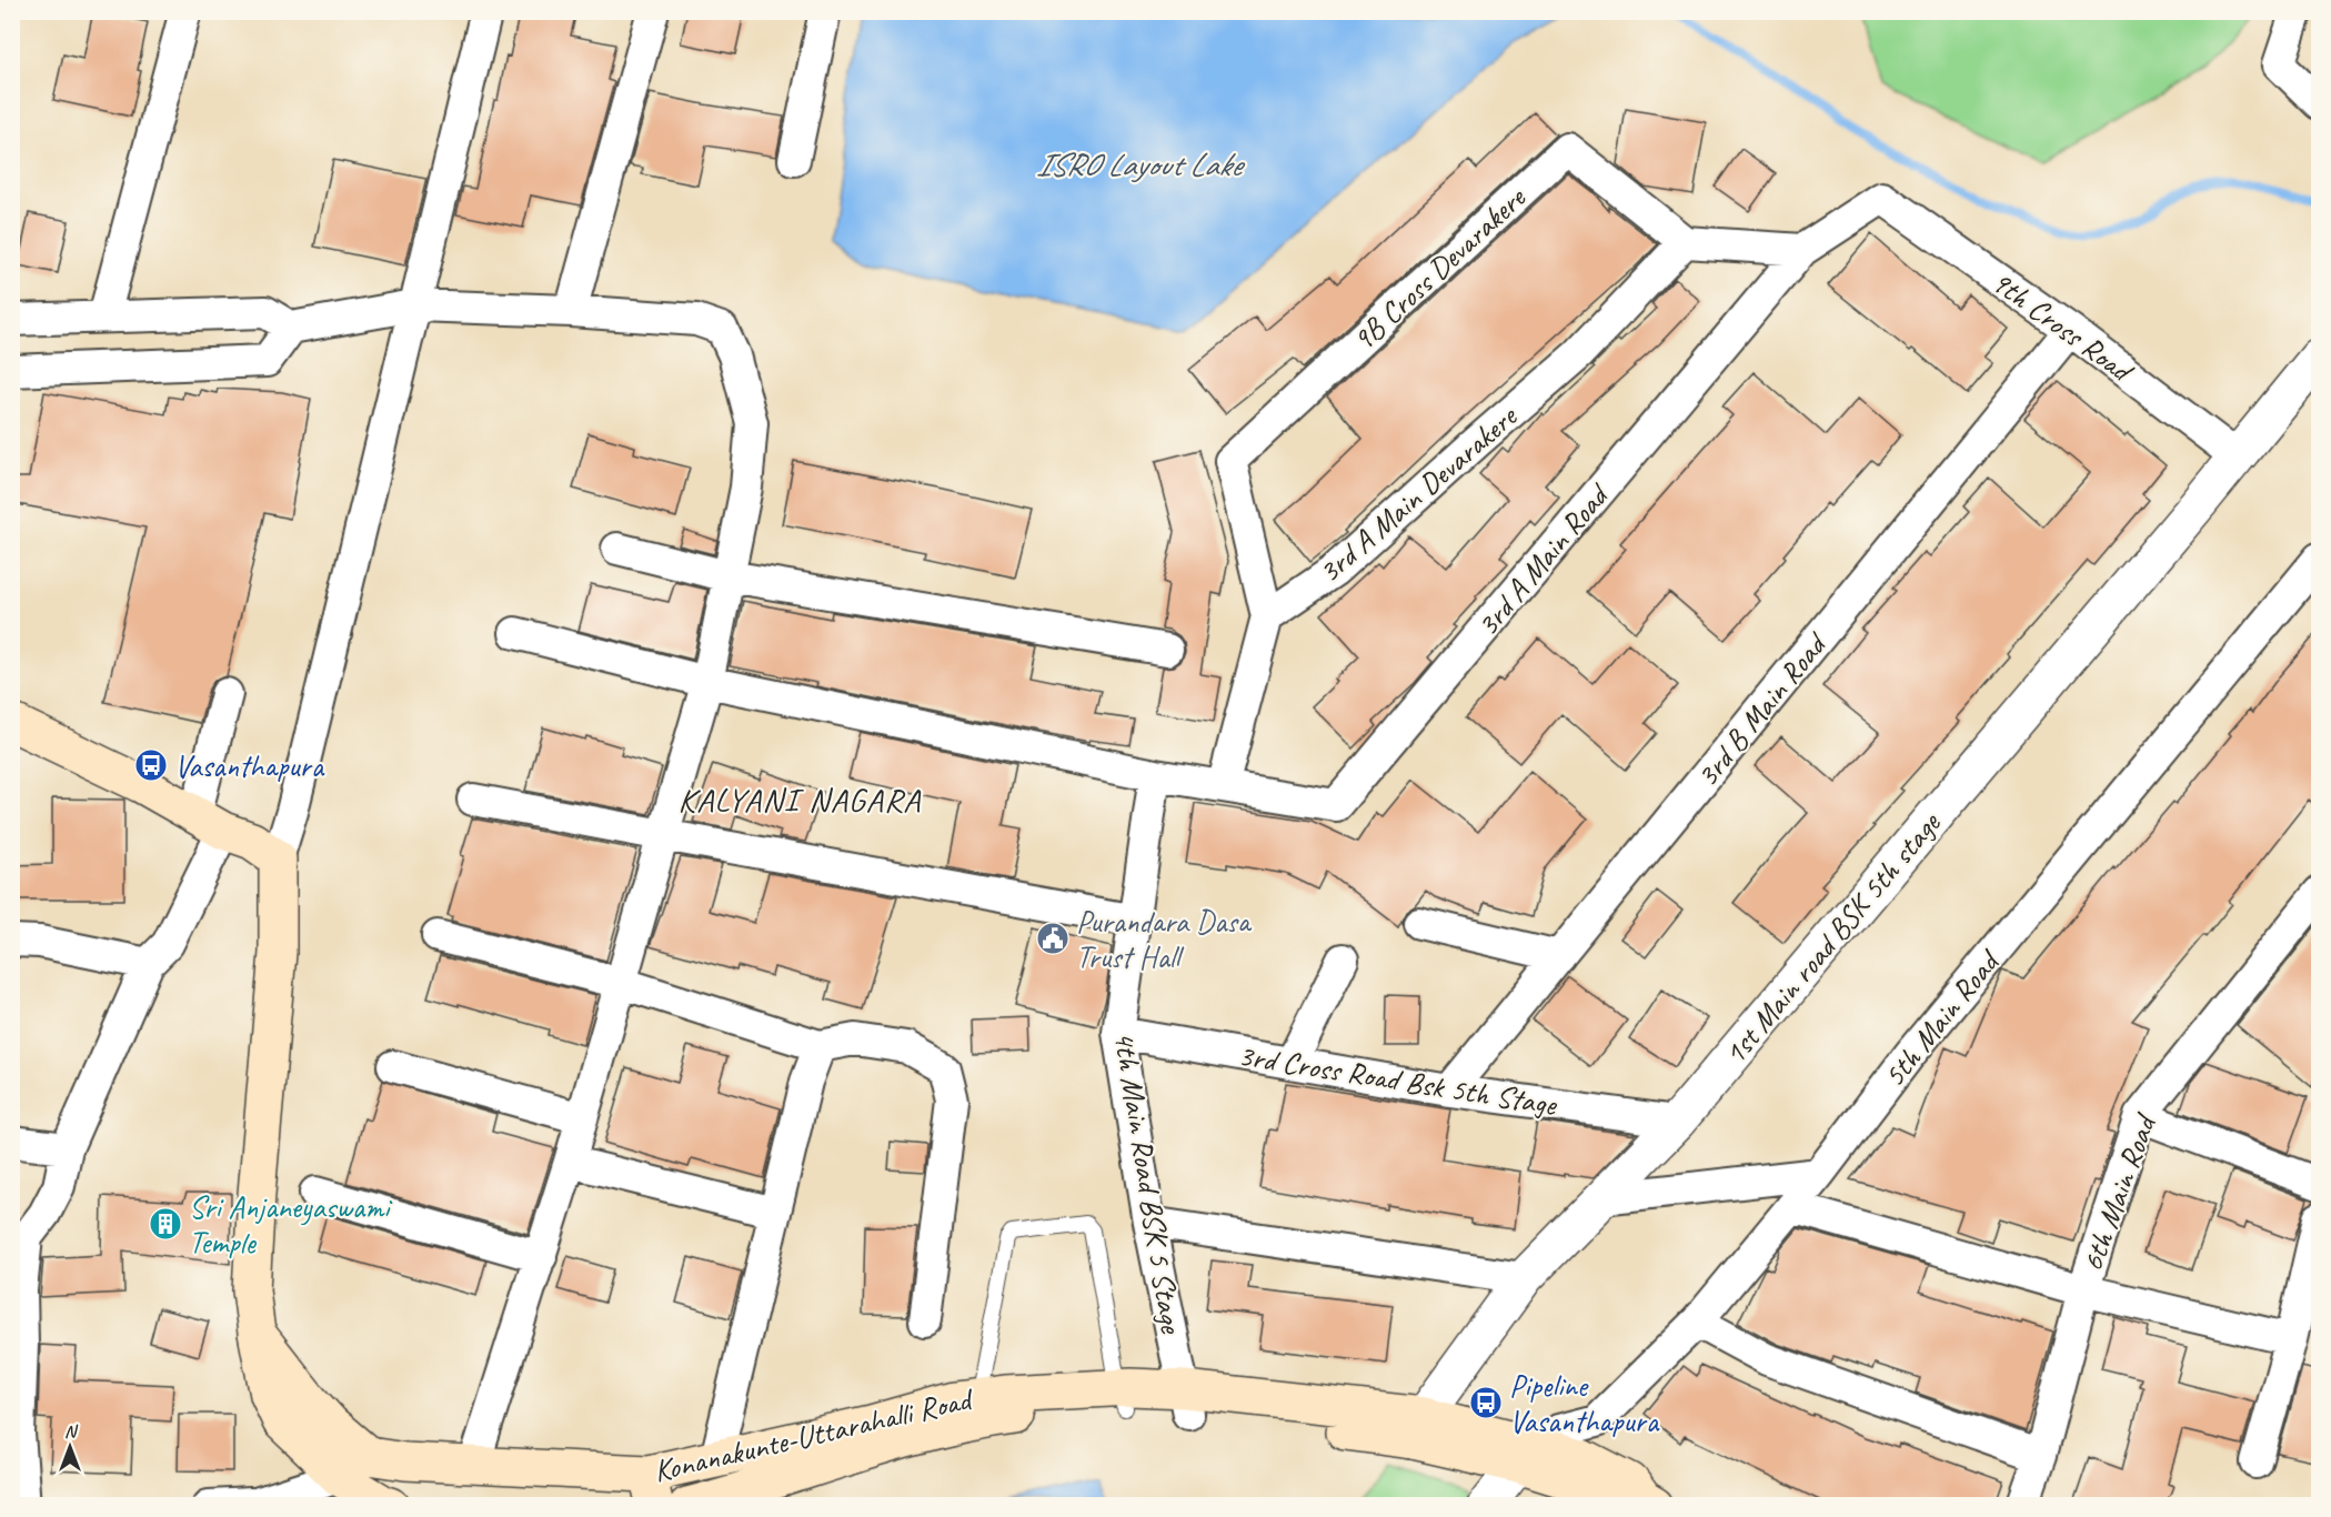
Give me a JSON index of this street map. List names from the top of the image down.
{
  "streets": {
    "main road": ["Konanakunte-Uttarahalli Road"],
    "street": [
      "9B Cross Devarakere",
      "9th Cross Road",
      "3rd A Main Devarakere",
      "3rd A Main Road",
      "3rd B Main Road",
      "1st Main road BSK 5th stage",
      "5th Main Road",
      "3rd Cross Road Bsk 5th Stage",
      "4th Main Road BSK 5 Stage",
      "6th Main Road"
    ]
  },
  "crossings": [
    ["9B Cross Devarakere", "3rd A Main Devarakere"],
    ["9th Cross Road", "3rd A Main Road"],
    ["9th Cross Road", "3rd B Main Road"],
    ["9th Cross Road", "1st Main road BSK 5th stage"],
    ["3rd A Main Road", "4th Main Road BSK 5 Stage"],
    ["3rd B Main Road", "3rd Cross Road Bsk 5th Stage"],
    ["1st Main road BSK 5th stage", "3rd Cross Road Bsk 5th Stage"],
    ["3rd Cross Road Bsk 5th Stage", "4th Main Road BSK 5 Stage"]
  ],
  "districts": ["KALYANI NAGARA"],
  "water": ["ISRO Layout Lake"],
  "places": {
    "bus stop": ["Vasanthapura", "Pipeline Vasanthapura"],
    "public building": ["Purandara Dasa Trust Hall"],
    "building": ["Sri Anjaneyaswami Temple"]
  },
  "north": "top"
}
